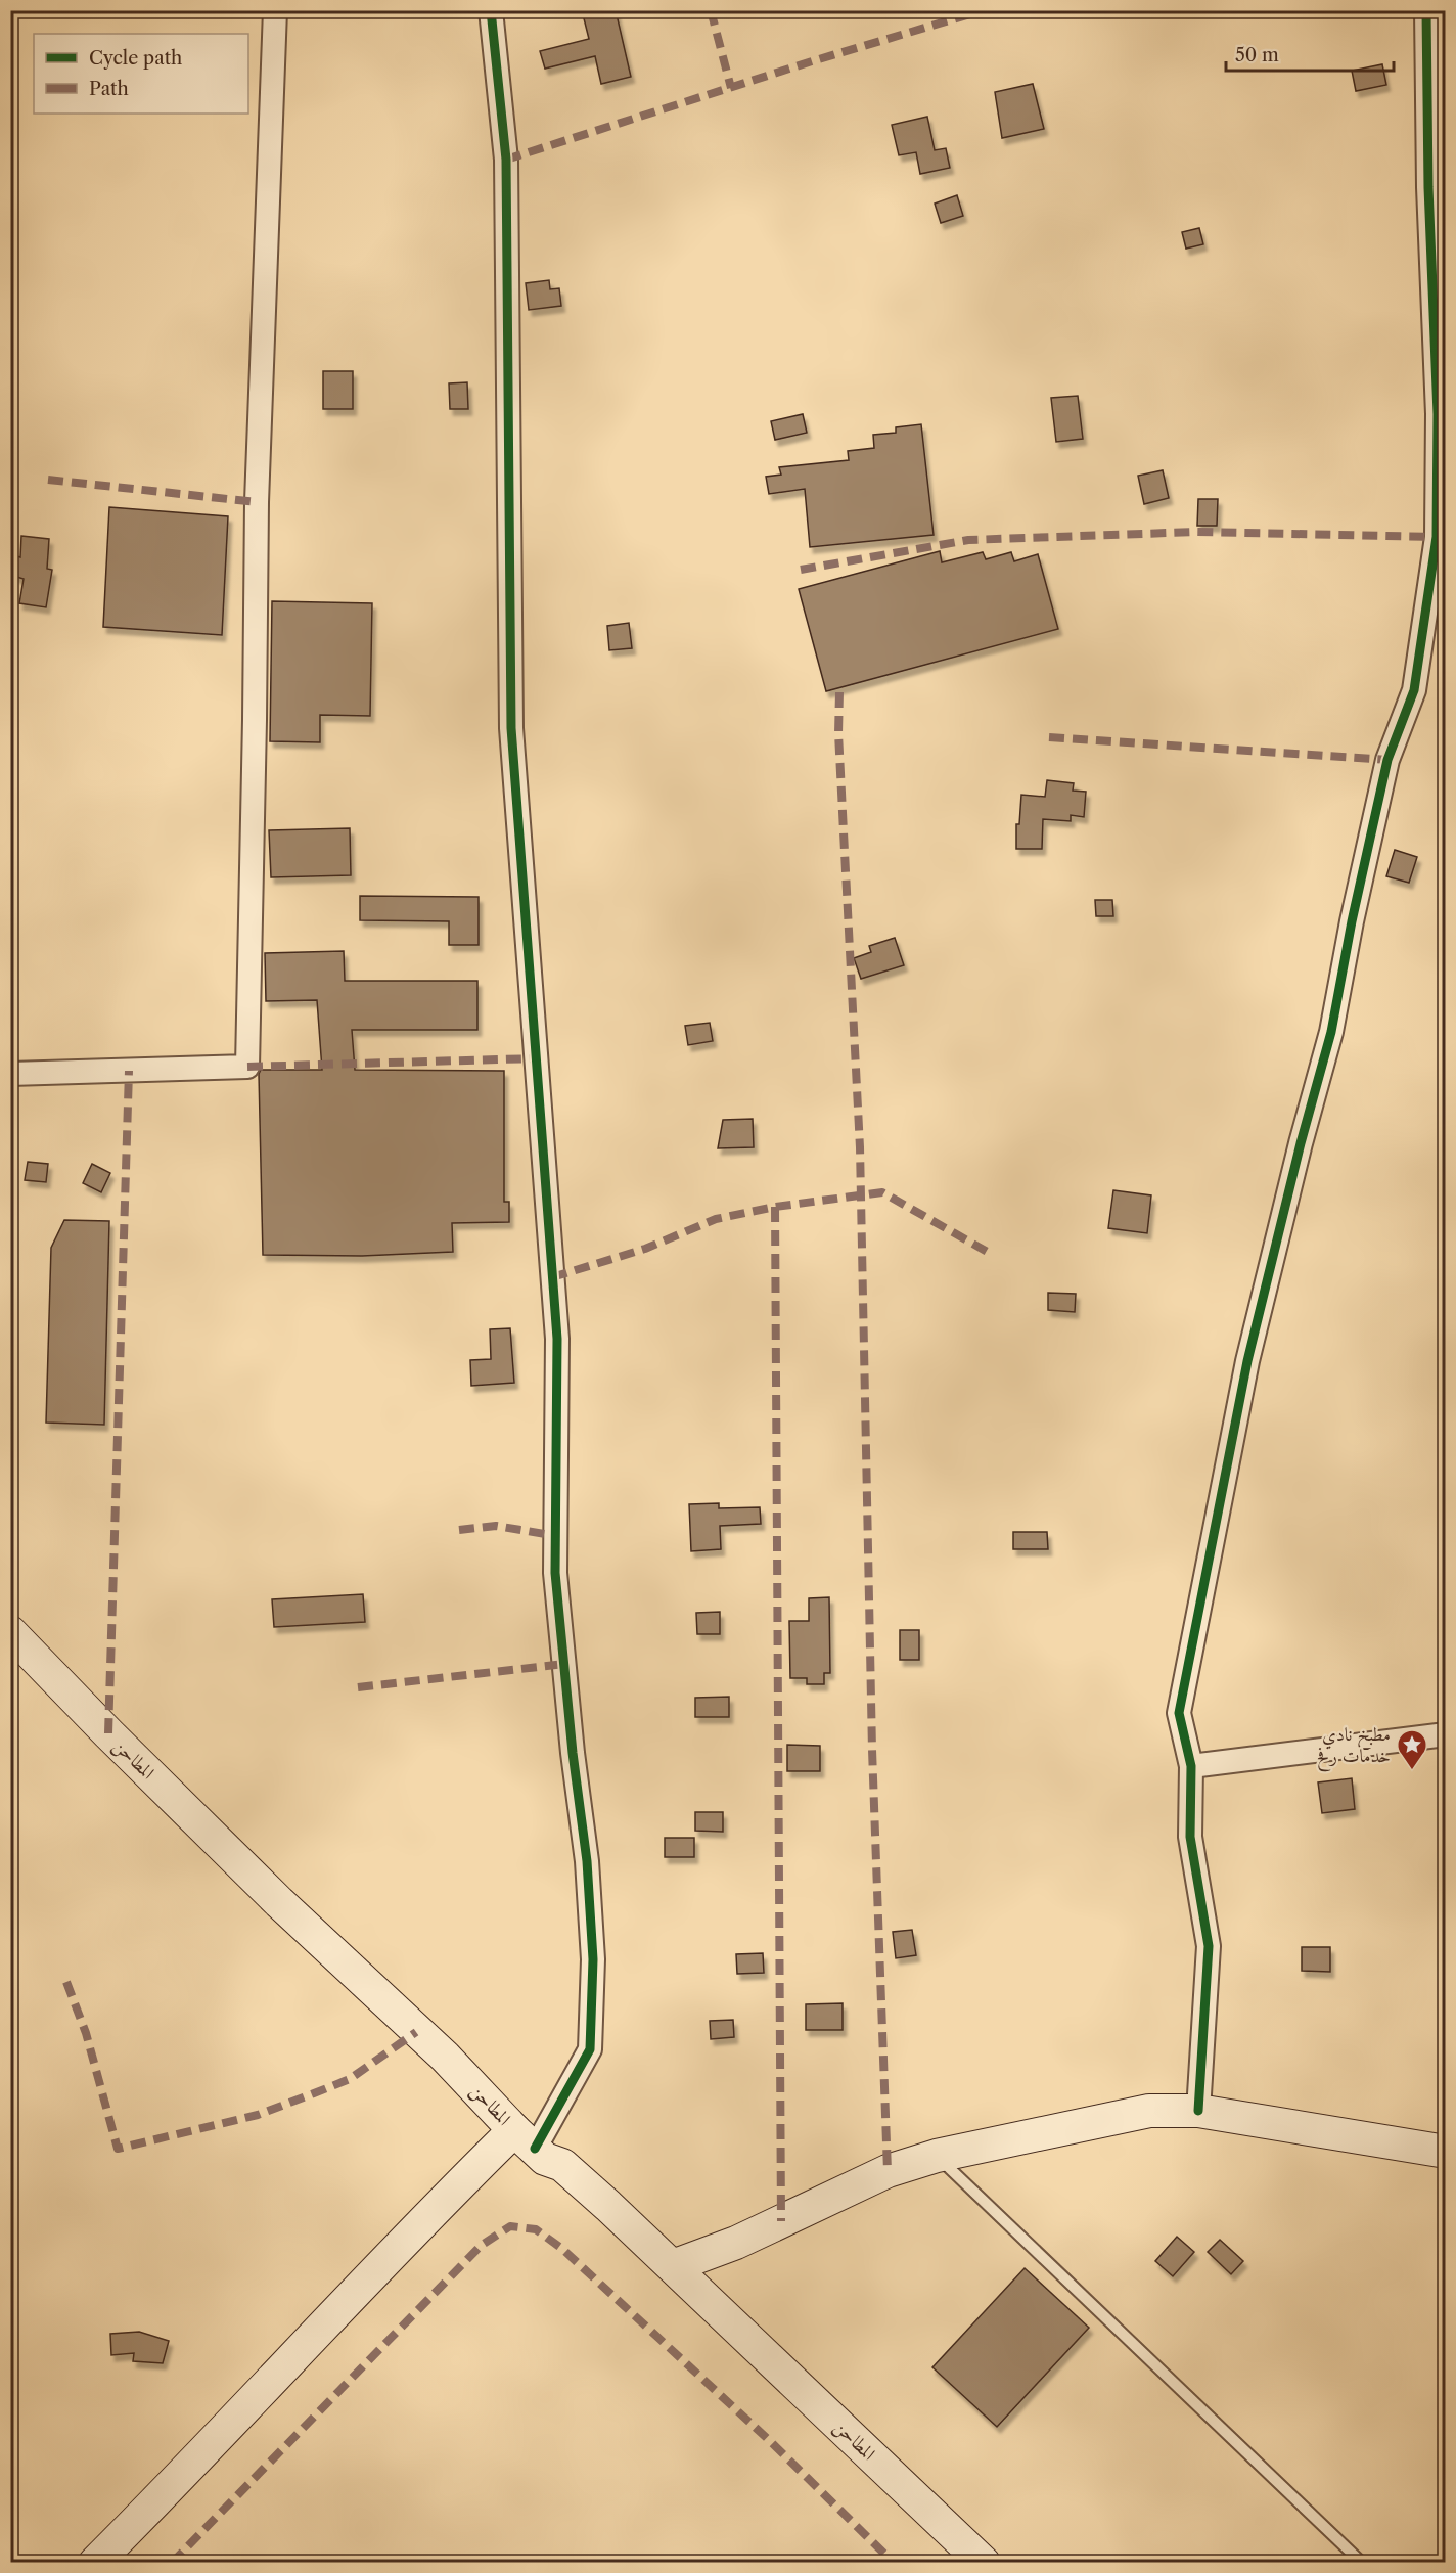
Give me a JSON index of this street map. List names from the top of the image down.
{
  "streets": {
    "street": ["المطاحن"]
  },
  "places": {
    "place": ["مطبخ نادي خدمات رفح"]
  },
  "legend": ["Cycle path", "Path"],
  "scale_bar": "50 m"
}
